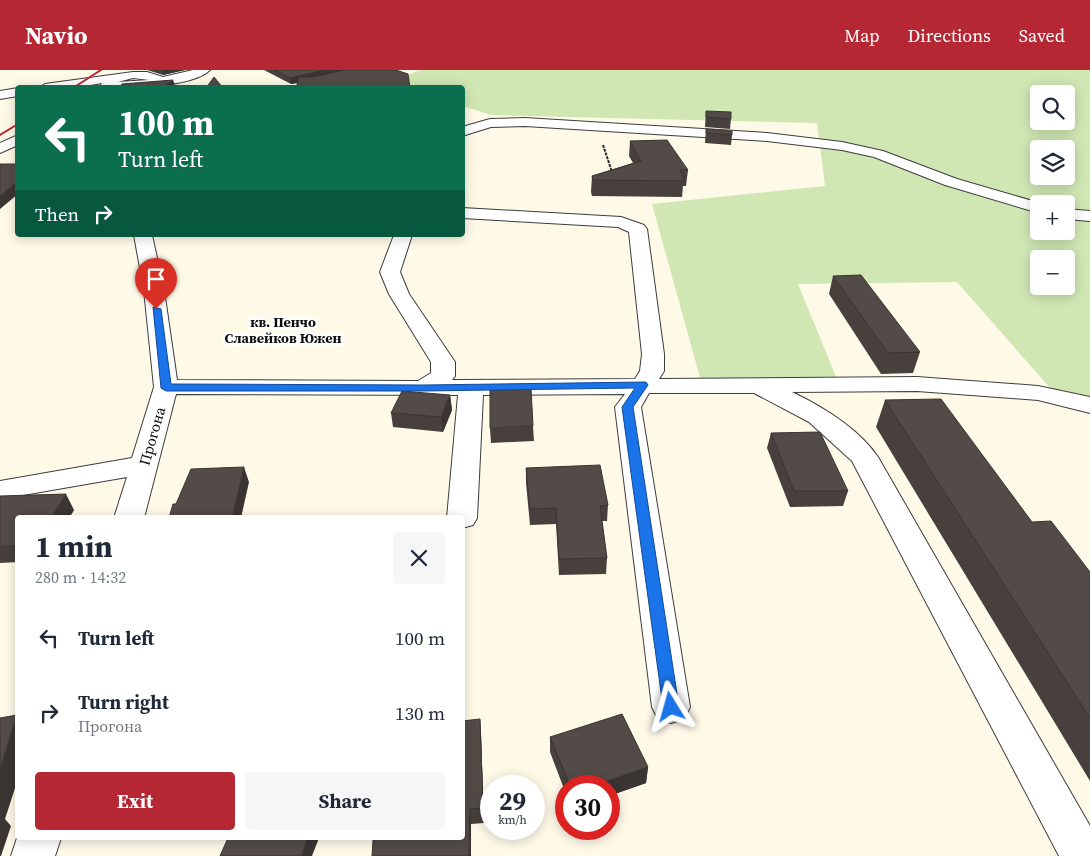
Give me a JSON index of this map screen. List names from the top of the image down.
{
  "streets": {
    "street": ["Прогона"]
  },
  "districts": ["кв. Пенчо Славейков Южен"],
  "page": {
    "header": "Navio",
    "nav": ["Map", "Directions", "Saved"],
    "map_buttons": ["+", "−"],
    "turn": ["100 m", "Turn left"],
    "then": "Then",
    "heading": ["1 min", "280 m · 14:32"],
    "list": [
      {
        "name": "Turn left",
        "value": "100 m"
      },
      {
        "name": "Turn right",
        "note": "Прогона",
        "value": "130 m"
      }
    ],
    "buttons": ["Exit", "Share"],
    "speed": "29 km/h",
    "limit": "30"
  }
}
